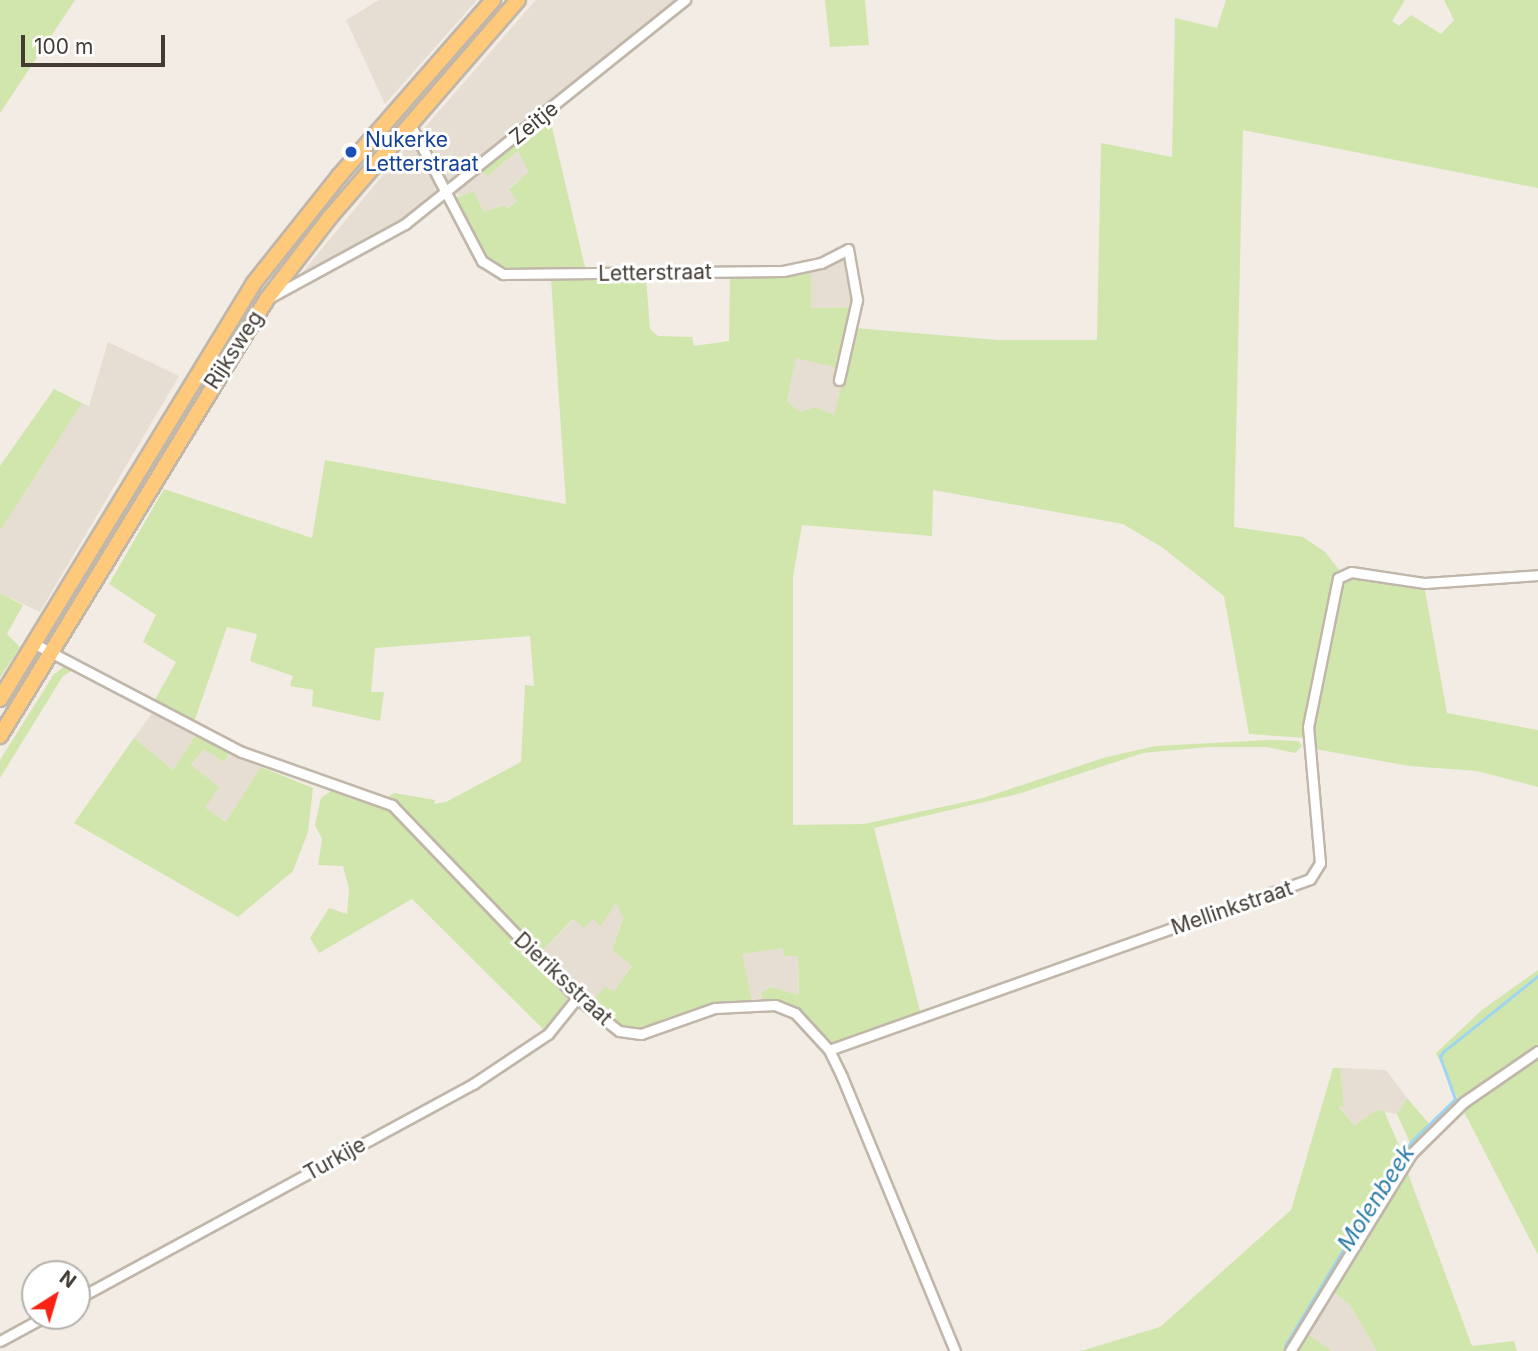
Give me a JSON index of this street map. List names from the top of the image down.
{
  "streets": {
    "highway": ["Rijksweg"],
    "street": [
      "Zeitje",
      "Letterstraat",
      "Mellinkstraat",
      "Dieriksstraat",
      "Turkije"
    ]
  },
  "crossings": [
    ["Zeitje", "Letterstraat"],
    ["Zeitje", "Rijksweg"],
    ["Letterstraat", "Rijksweg"],
    ["Rijksweg", "Dieriksstraat"],
    ["Mellinkstraat", "Dieriksstraat"],
    ["Dieriksstraat", "Turkije"]
  ],
  "water": ["Molenbeek"],
  "places": ["Nukerke Letterstraat"],
  "scale_bar": "100 m",
  "north": "top right"
}
